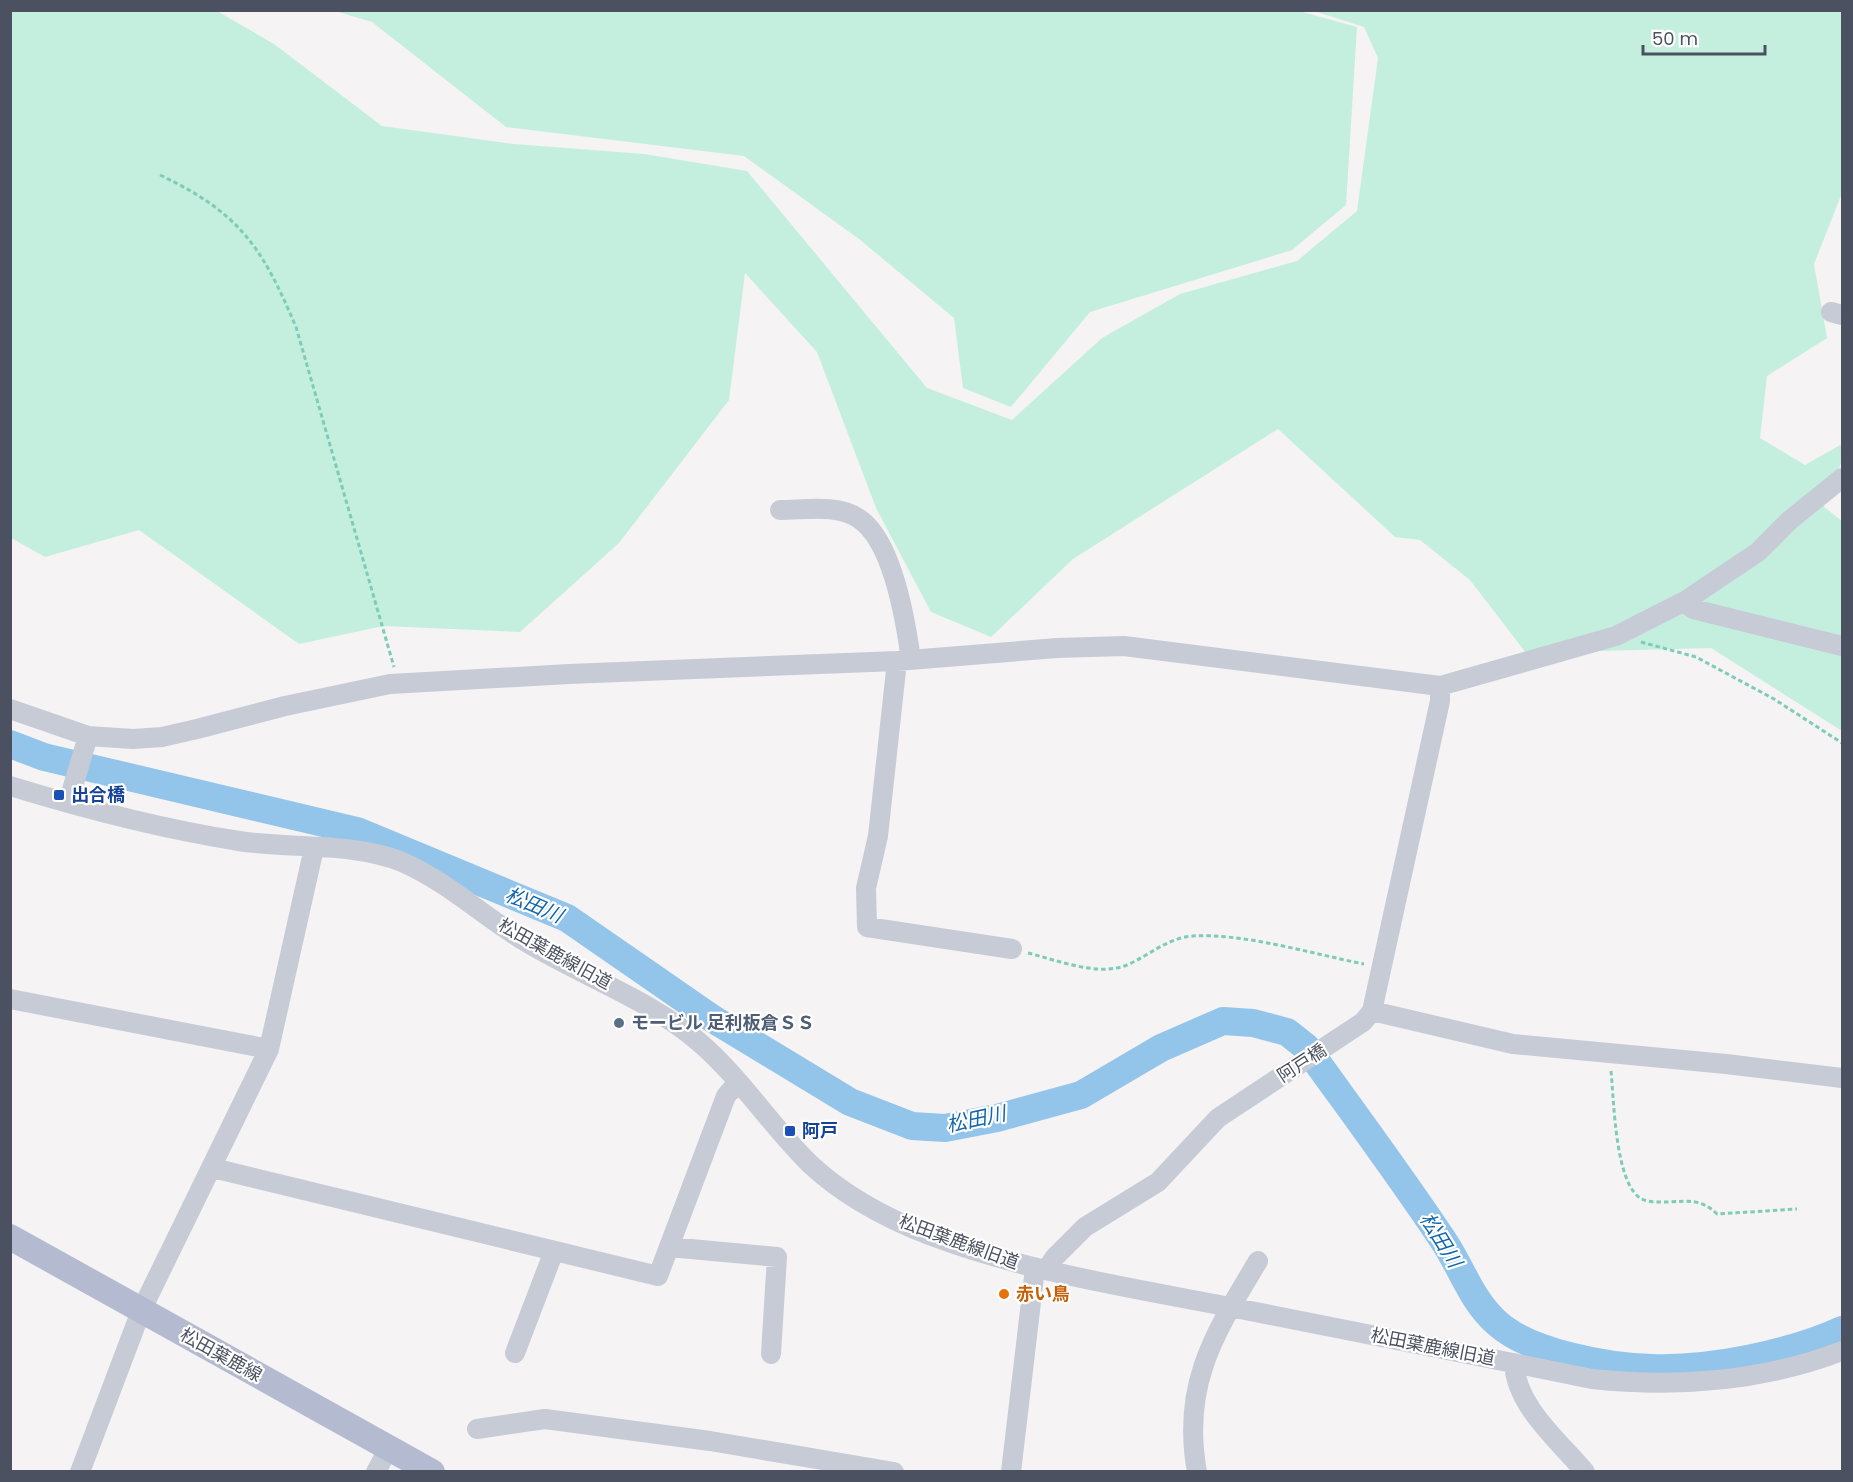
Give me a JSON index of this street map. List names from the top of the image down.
{
  "streets": {
    "main road": ["松田葉鹿線"],
    "street": ["松田葉鹿線旧道", "阿戸橋"]
  },
  "crossings": [
    ["松田葉鹿線旧道", "阿戸橋"]
  ],
  "water": ["松田川"],
  "places": {
    "transit": ["出合橋", "阿戸"],
    "other": ["モービル 足利板倉ＳＳ", "赤い鳥"]
  },
  "scale_bar": "50 m"
}
